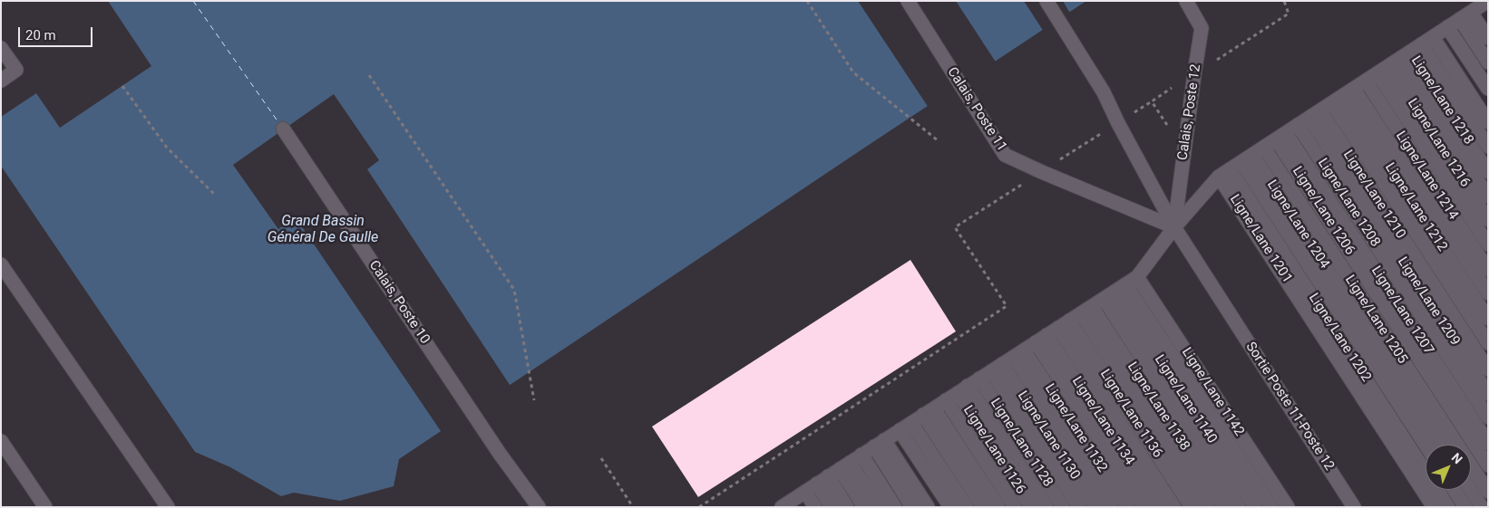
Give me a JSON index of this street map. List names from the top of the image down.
{
  "streets": {
    "lane": [
      "Ligne/Lane 1218",
      "Calais, Poste 11",
      "Calais, Poste 12",
      "Ligne/Lane 1216",
      "Ligne/Lane 1214",
      "Ligne/Lane 1210",
      "Ligne/Lane 1208",
      "Ligne/Lane 1212",
      "Ligne/Lane 1206",
      "Ligne/Lane 1204",
      "Ligne/Lane 1201",
      "Ligne/Lane 1209",
      "Calais, Poste 10",
      "Ligne/Lane 1207",
      "Ligne/Lane 1205",
      "Ligne/Lane 1202",
      "Ligne/Lane 1142",
      "Ligne/Lane 1140",
      "Ligne/Lane 1138",
      "Sortie Poste 11-Poste 12",
      "Ligne/Lane 1136",
      "Ligne/Lane 1134",
      "Ligne/Lane 1132",
      "Ligne/Lane 1130",
      "Ligne/Lane 1128",
      "Ligne/Lane 1126"
    ]
  },
  "crossings": [
    ["Ligne/Lane 1218", "Ligne/Lane 1216"],
    ["Ligne/Lane 1218", "Ligne/Lane 1214"],
    ["Ligne/Lane 1218", "Ligne/Lane 1212"],
    ["Calais, Poste 11", "Calais, Poste 12"],
    ["Calais, Poste 11", "Sortie Poste 11-Poste 12"],
    ["Calais, Poste 12", "Sortie Poste 11-Poste 12"],
    ["Ligne/Lane 1216", "Ligne/Lane 1214"],
    ["Ligne/Lane 1216", "Ligne/Lane 1212"],
    ["Ligne/Lane 1214", "Ligne/Lane 1212"],
    ["Ligne/Lane 1210", "Ligne/Lane 1208"],
    ["Ligne/Lane 1210", "Ligne/Lane 1209"],
    ["Ligne/Lane 1208", "Ligne/Lane 1209"],
    ["Ligne/Lane 1206", "Ligne/Lane 1207"],
    ["Ligne/Lane 1204", "Ligne/Lane 1201"],
    ["Ligne/Lane 1204", "Ligne/Lane 1205"],
    ["Ligne/Lane 1204", "Ligne/Lane 1202"],
    ["Ligne/Lane 1201", "Ligne/Lane 1205"],
    ["Ligne/Lane 1201", "Ligne/Lane 1202"],
    ["Ligne/Lane 1205", "Ligne/Lane 1202"],
    ["Ligne/Lane 1138", "Ligne/Lane 1136"],
    ["Ligne/Lane 1138", "Ligne/Lane 1134"],
    ["Ligne/Lane 1136", "Ligne/Lane 1134"],
    ["Ligne/Lane 1132", "Ligne/Lane 1130"]
  ],
  "water": ["Grand Bassin Général De Gaulle"],
  "scale_bar": "20 m",
  "north": "top right"
}
